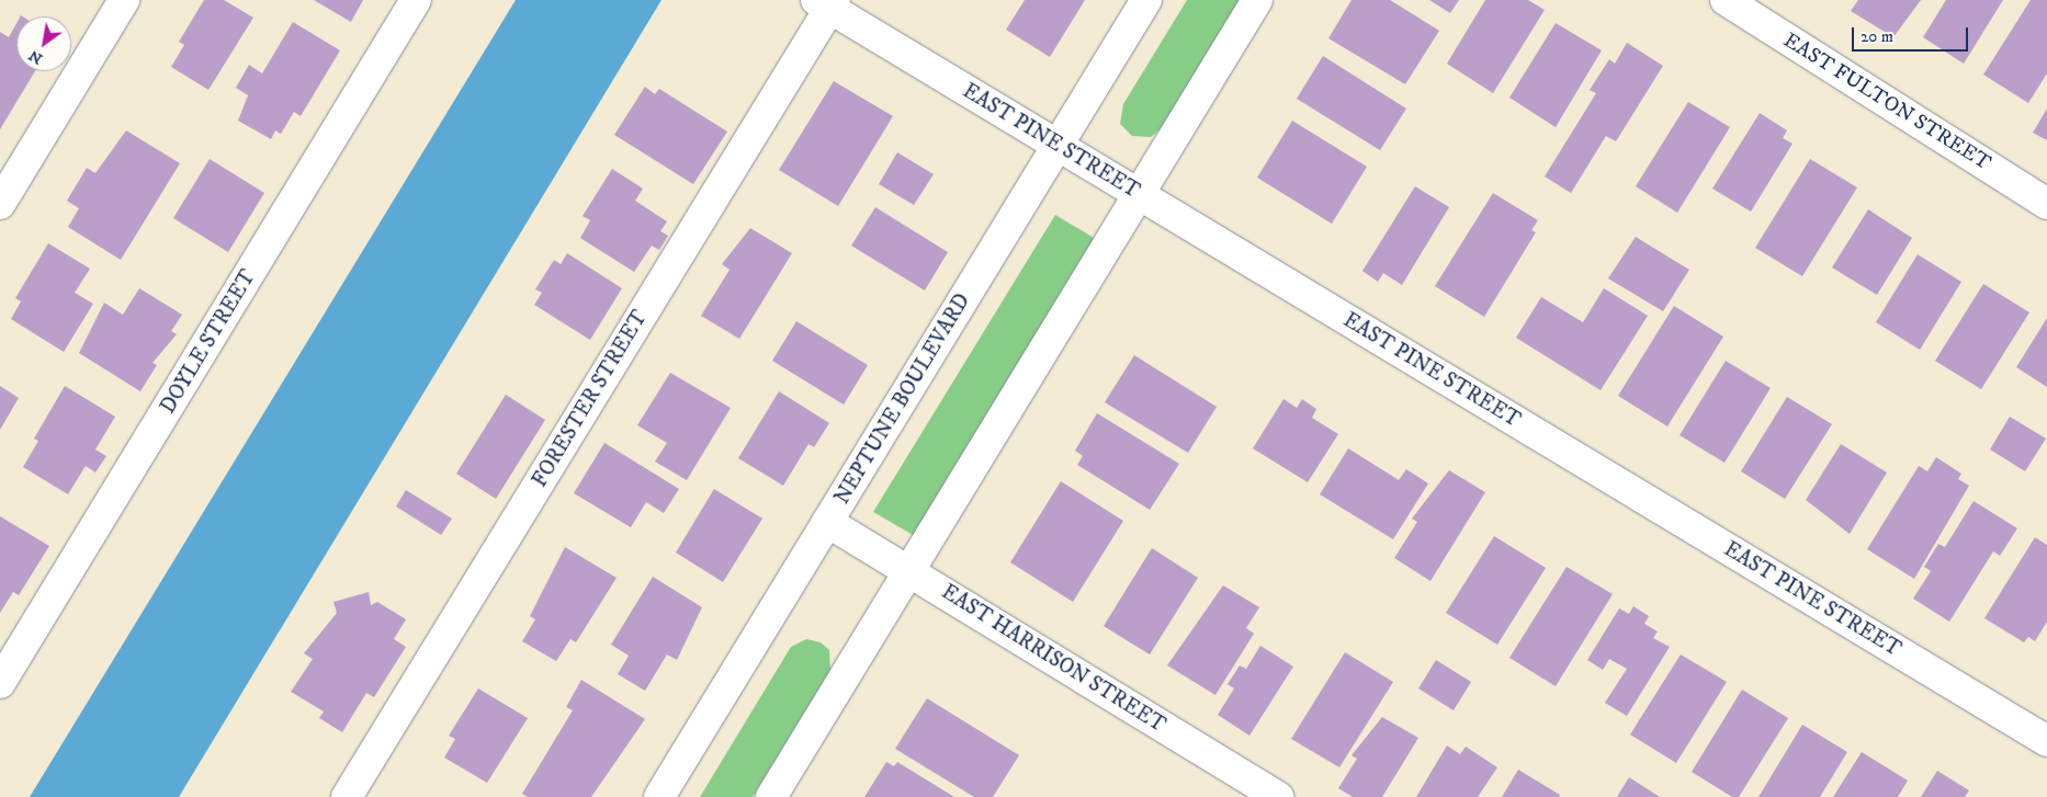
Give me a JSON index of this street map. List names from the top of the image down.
{
  "streets": {
    "street": [
      "EAST FULTON STREET",
      "EAST PINE STREET",
      "DOYLE STREET",
      "FORESTER STREET",
      "NEPTUNE BOULEVARD",
      "EAST HARRISON STREET"
    ]
  },
  "crossings": [
    ["EAST PINE STREET", "FORESTER STREET"],
    ["EAST PINE STREET", "NEPTUNE BOULEVARD"],
    ["NEPTUNE BOULEVARD", "EAST HARRISON STREET"]
  ],
  "scale_bar": "20 m",
  "north": "bottom left"
}
